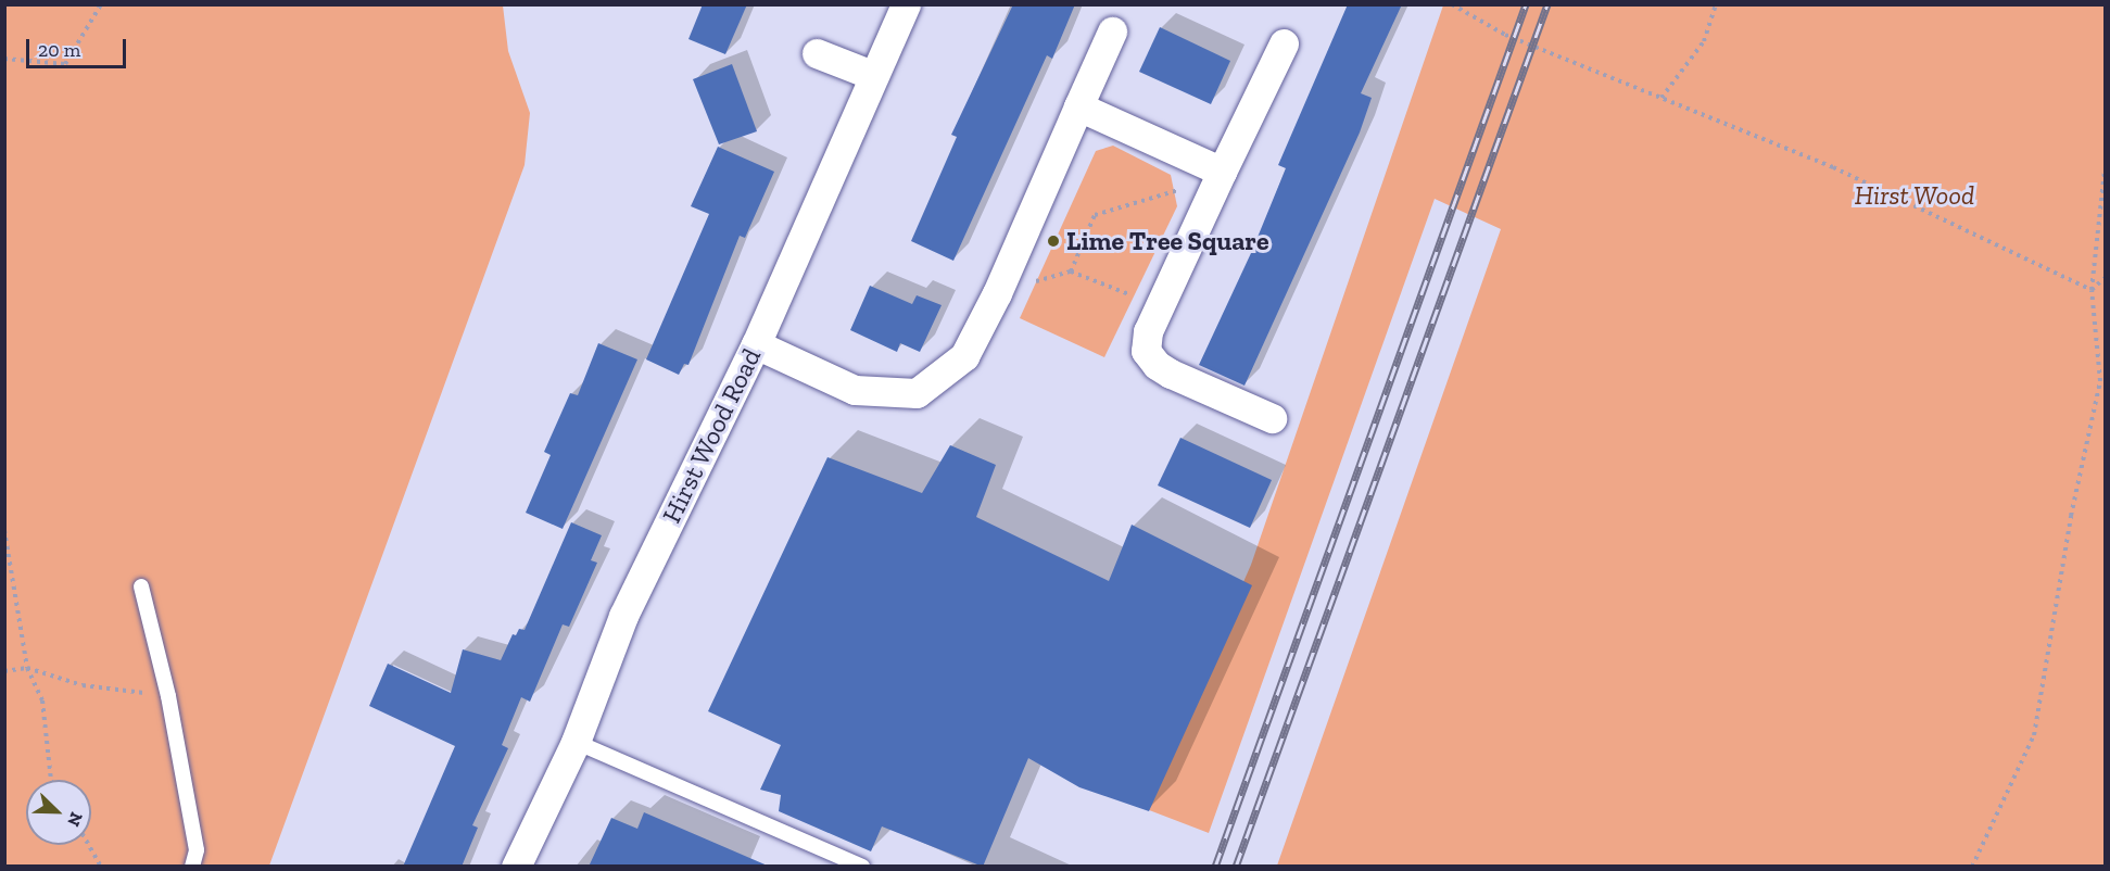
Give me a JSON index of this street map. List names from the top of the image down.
{
  "streets": {
    "street": ["Hirst Wood Road"]
  },
  "parks": ["Hirst Wood"],
  "places": ["Lime Tree Square"],
  "scale_bar": "20 m",
  "north": "bottom right"
}
